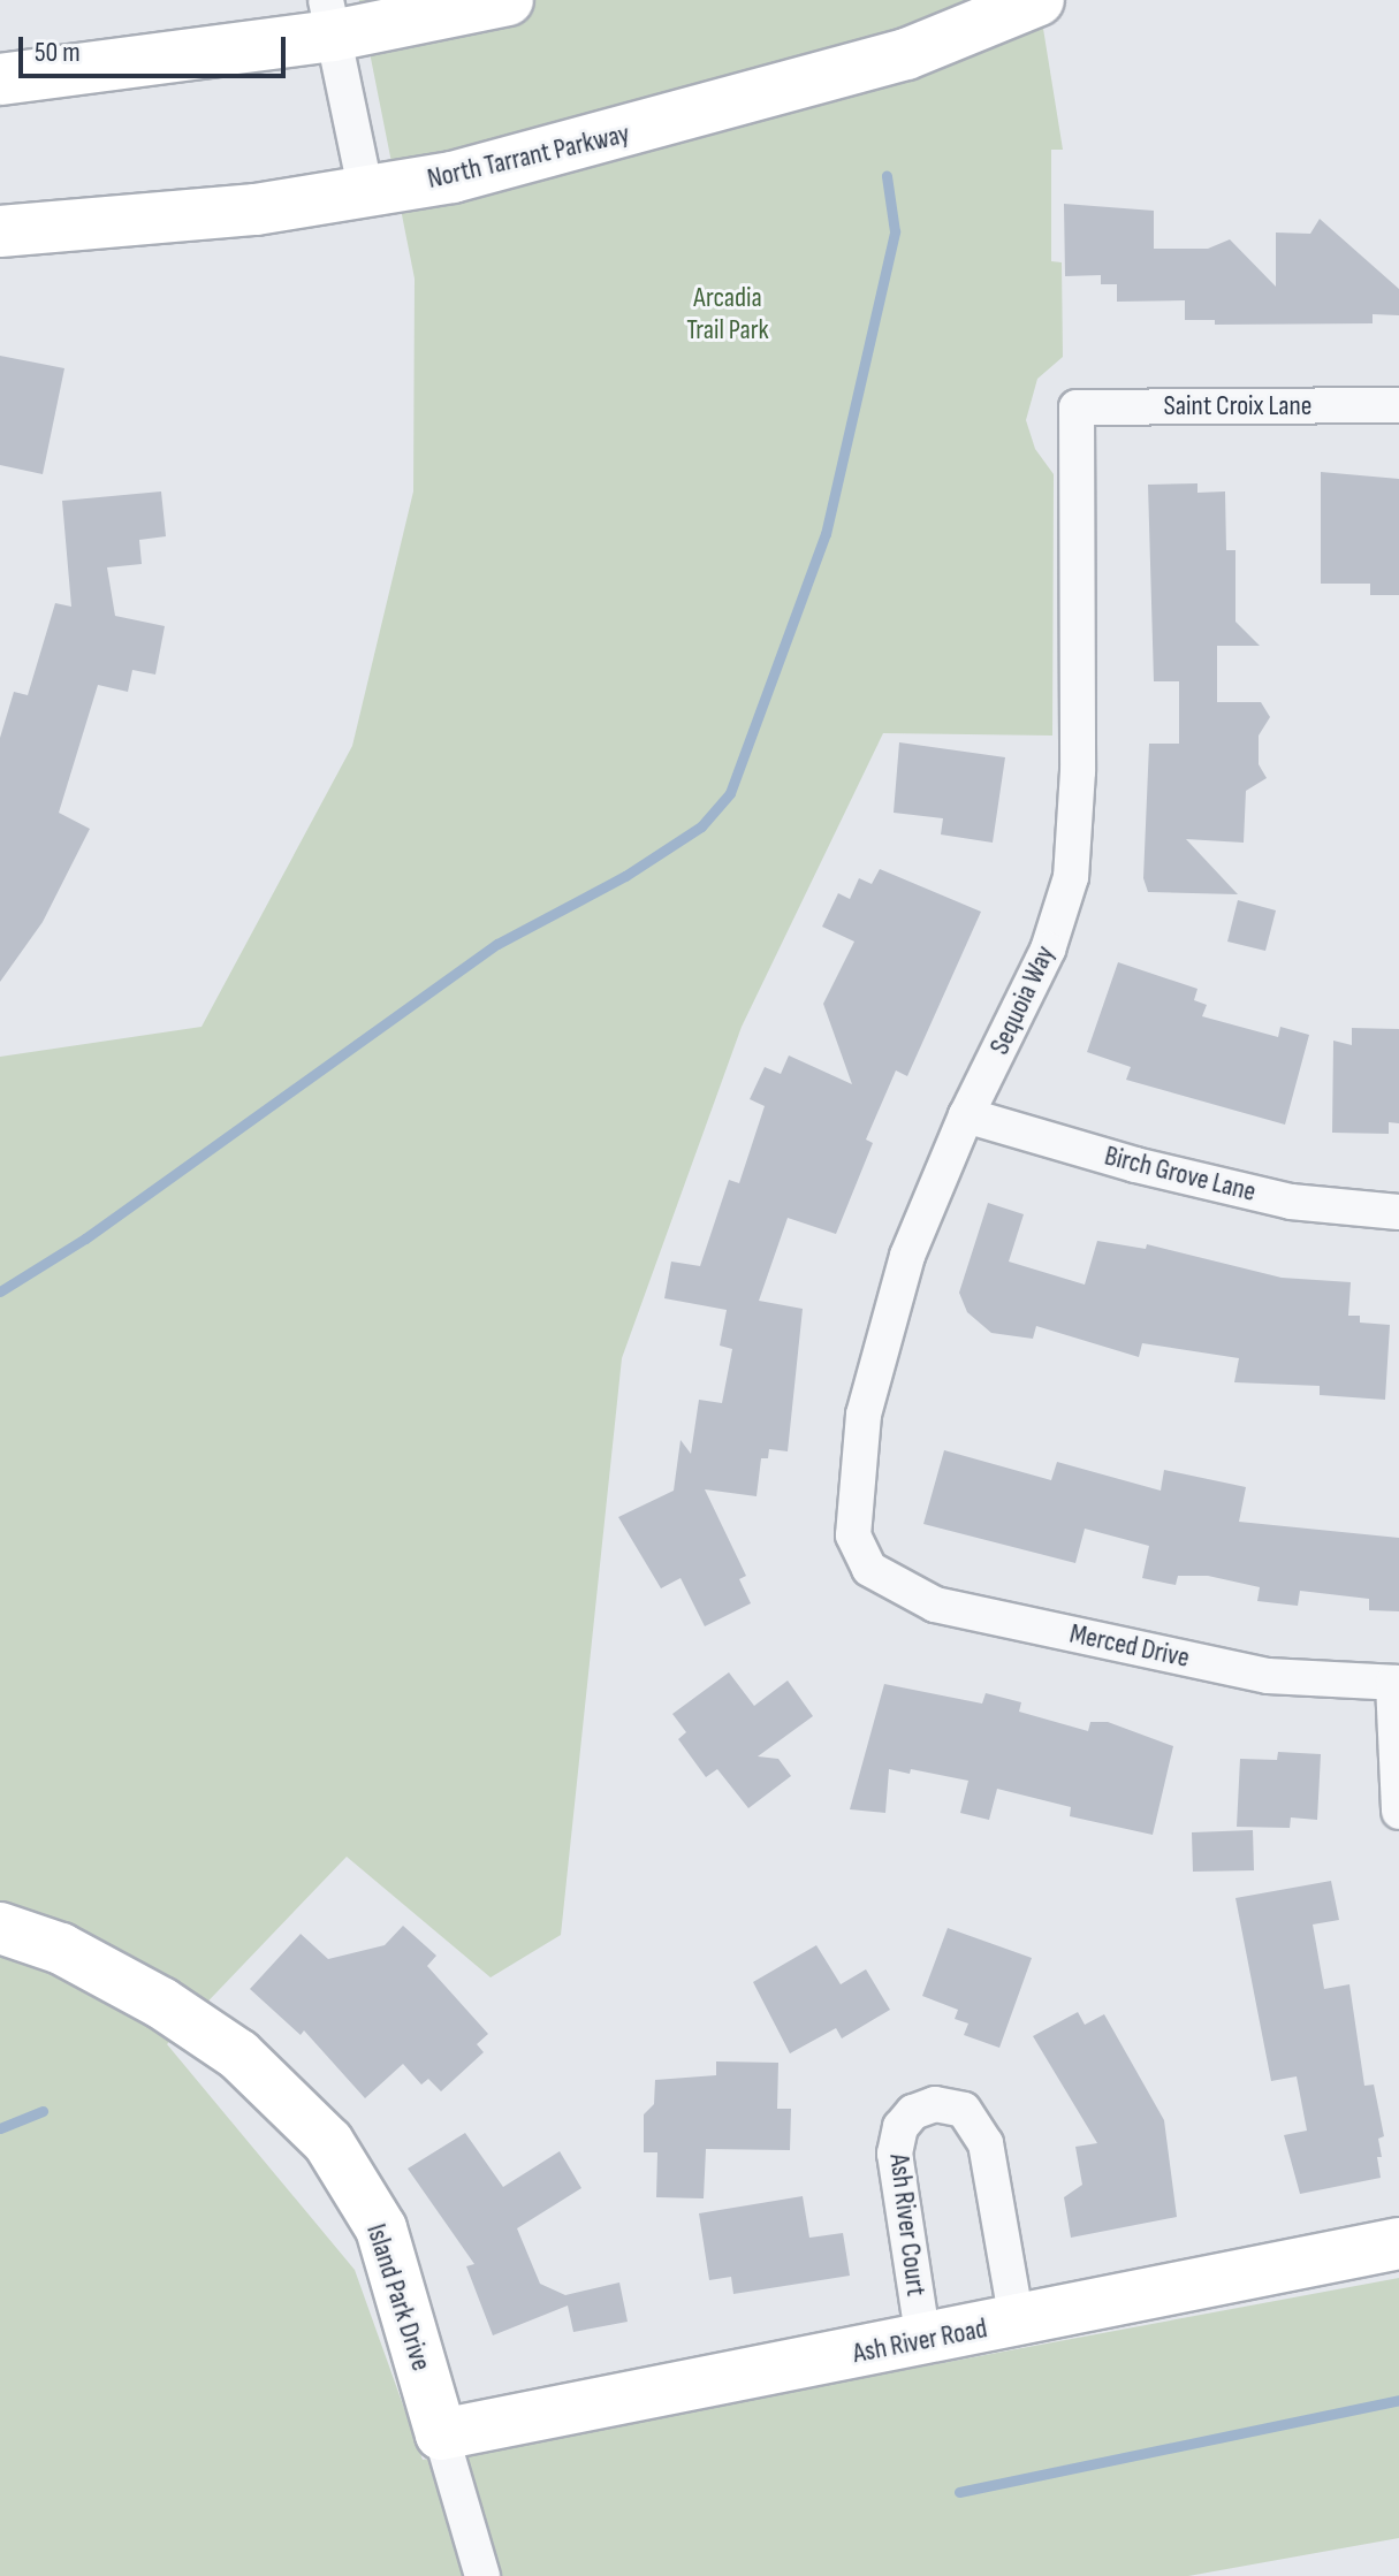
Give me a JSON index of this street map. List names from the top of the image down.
{
  "streets": {
    "street": [
      "North Tarrant Parkway",
      "Saint Croix Lane",
      "Sequoia Way",
      "Birch Grove Lane",
      "Merced Drive",
      "Ash River Court",
      "Island Park Drive",
      "Ash River Road"
    ]
  },
  "crossings": [
    ["Saint Croix Lane", "Sequoia Way"],
    ["Sequoia Way", "Birch Grove Lane"],
    ["Sequoia Way", "Merced Drive"],
    ["Ash River Court", "Ash River Road"],
    ["Island Park Drive", "Ash River Road"]
  ],
  "parks": ["Arcadia Trail Park"],
  "scale_bar": "50 m"
}
